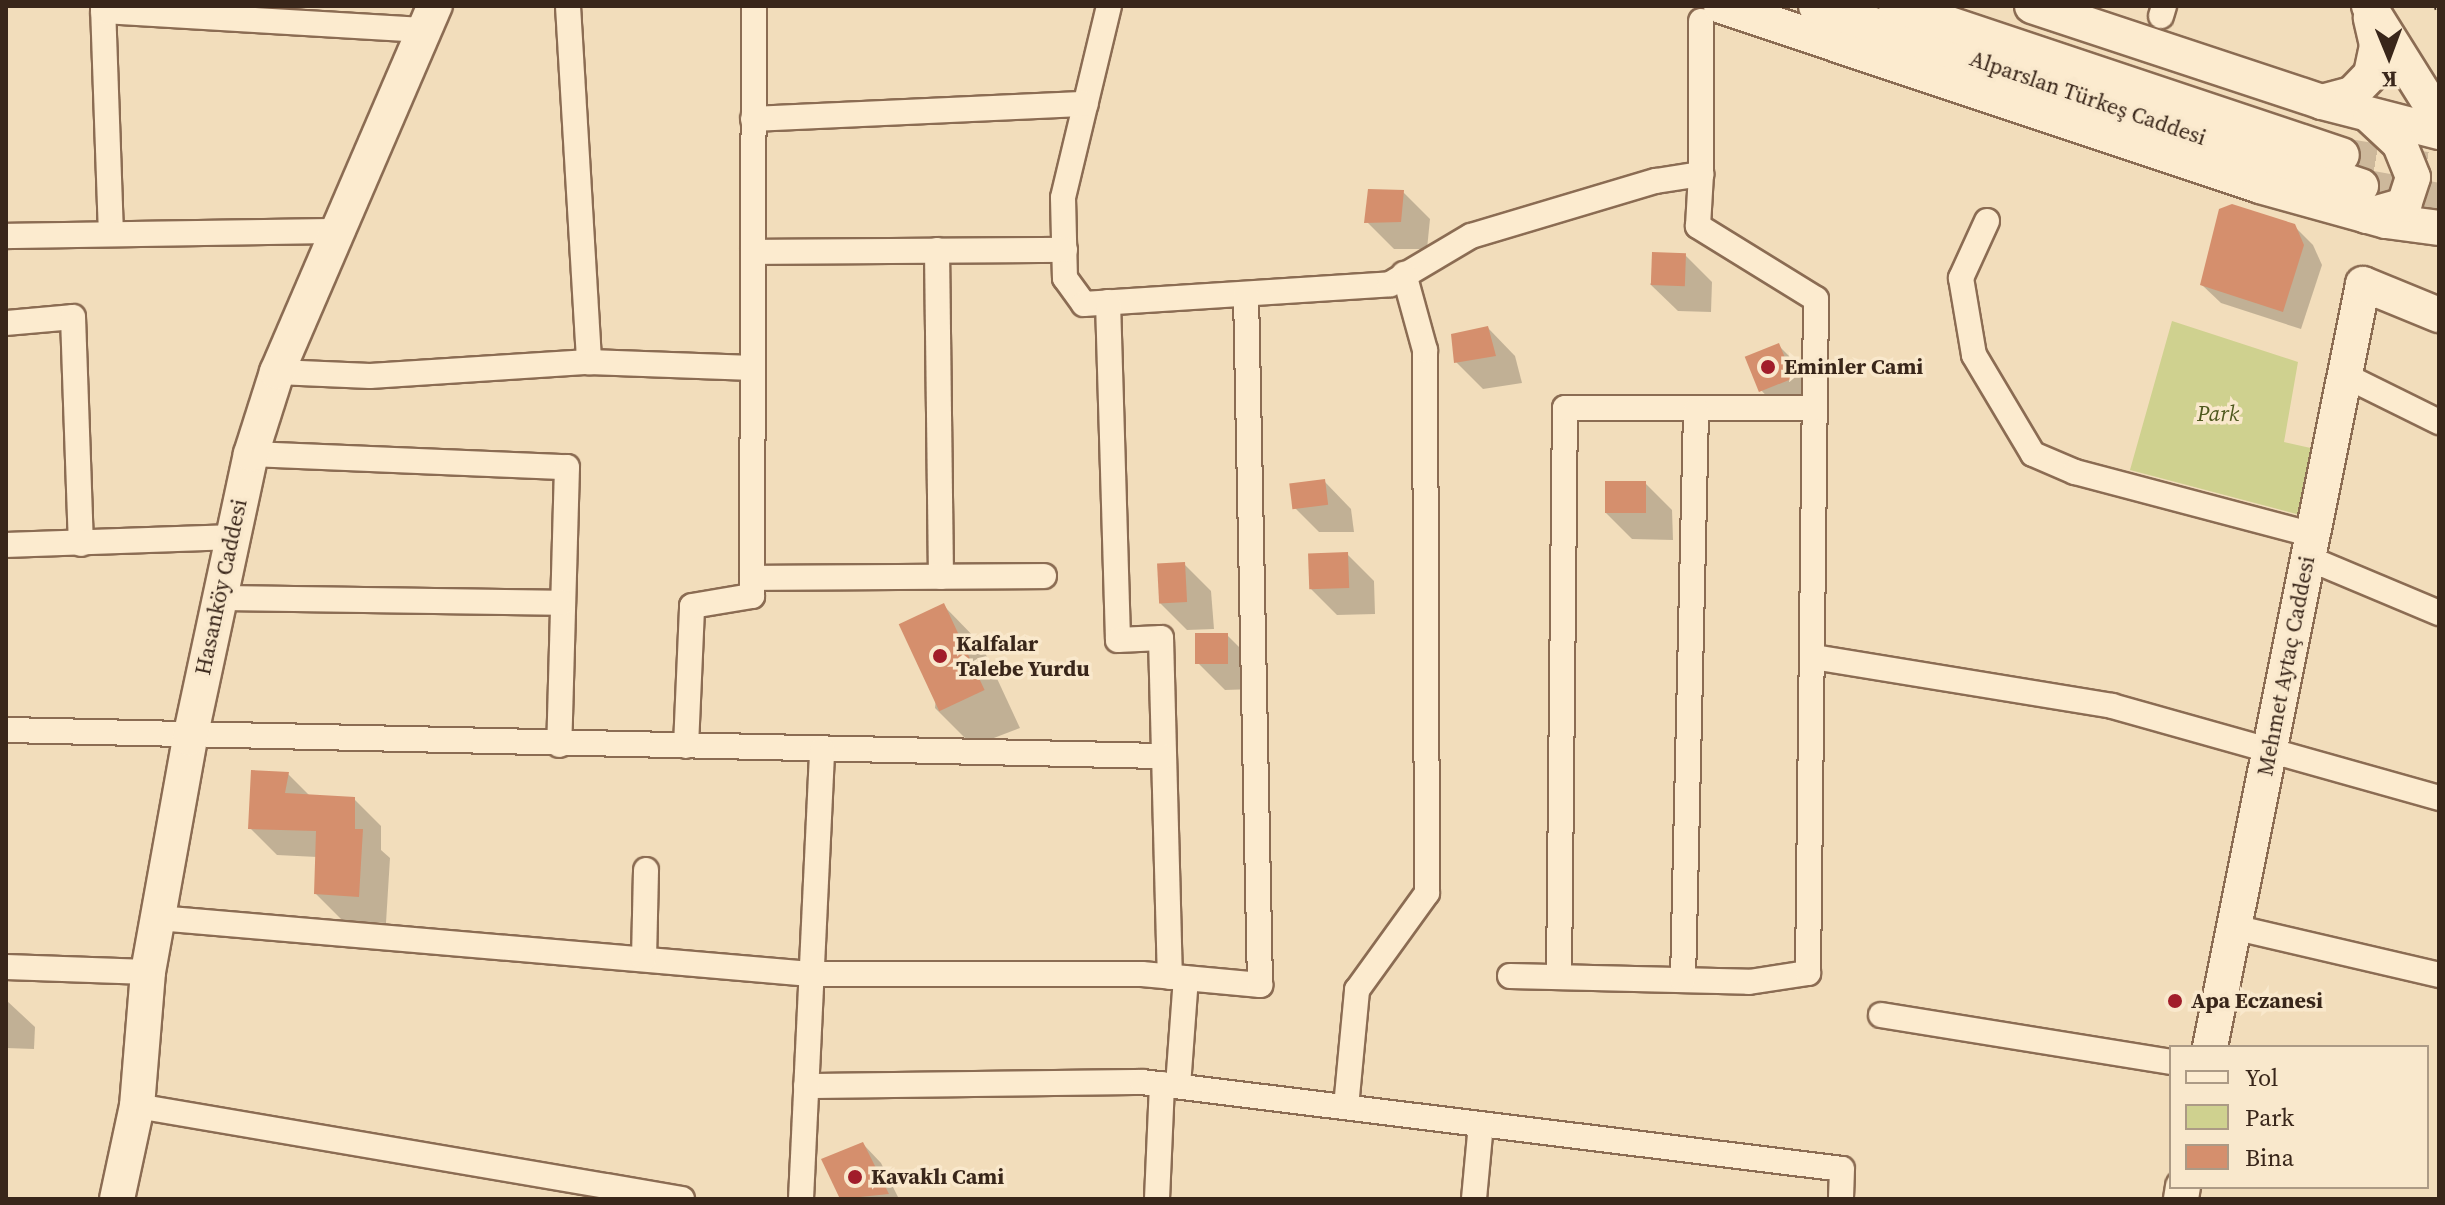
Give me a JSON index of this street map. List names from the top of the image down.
{
  "streets": {
    "main road": ["Alparslan Türkeş Caddesi", "Hasanköy Caddesi", "Mehmet Aytaç Caddesi"]
  },
  "parks": ["Park"],
  "places": [
    "Eminler Cami",
    "Kalfalar Talebe Yurdu",
    "Apa Eczanesi",
    "Kavaklı Cami"
  ],
  "legend": ["Yol", "Park", "Bina"],
  "north": "bottom"
}
